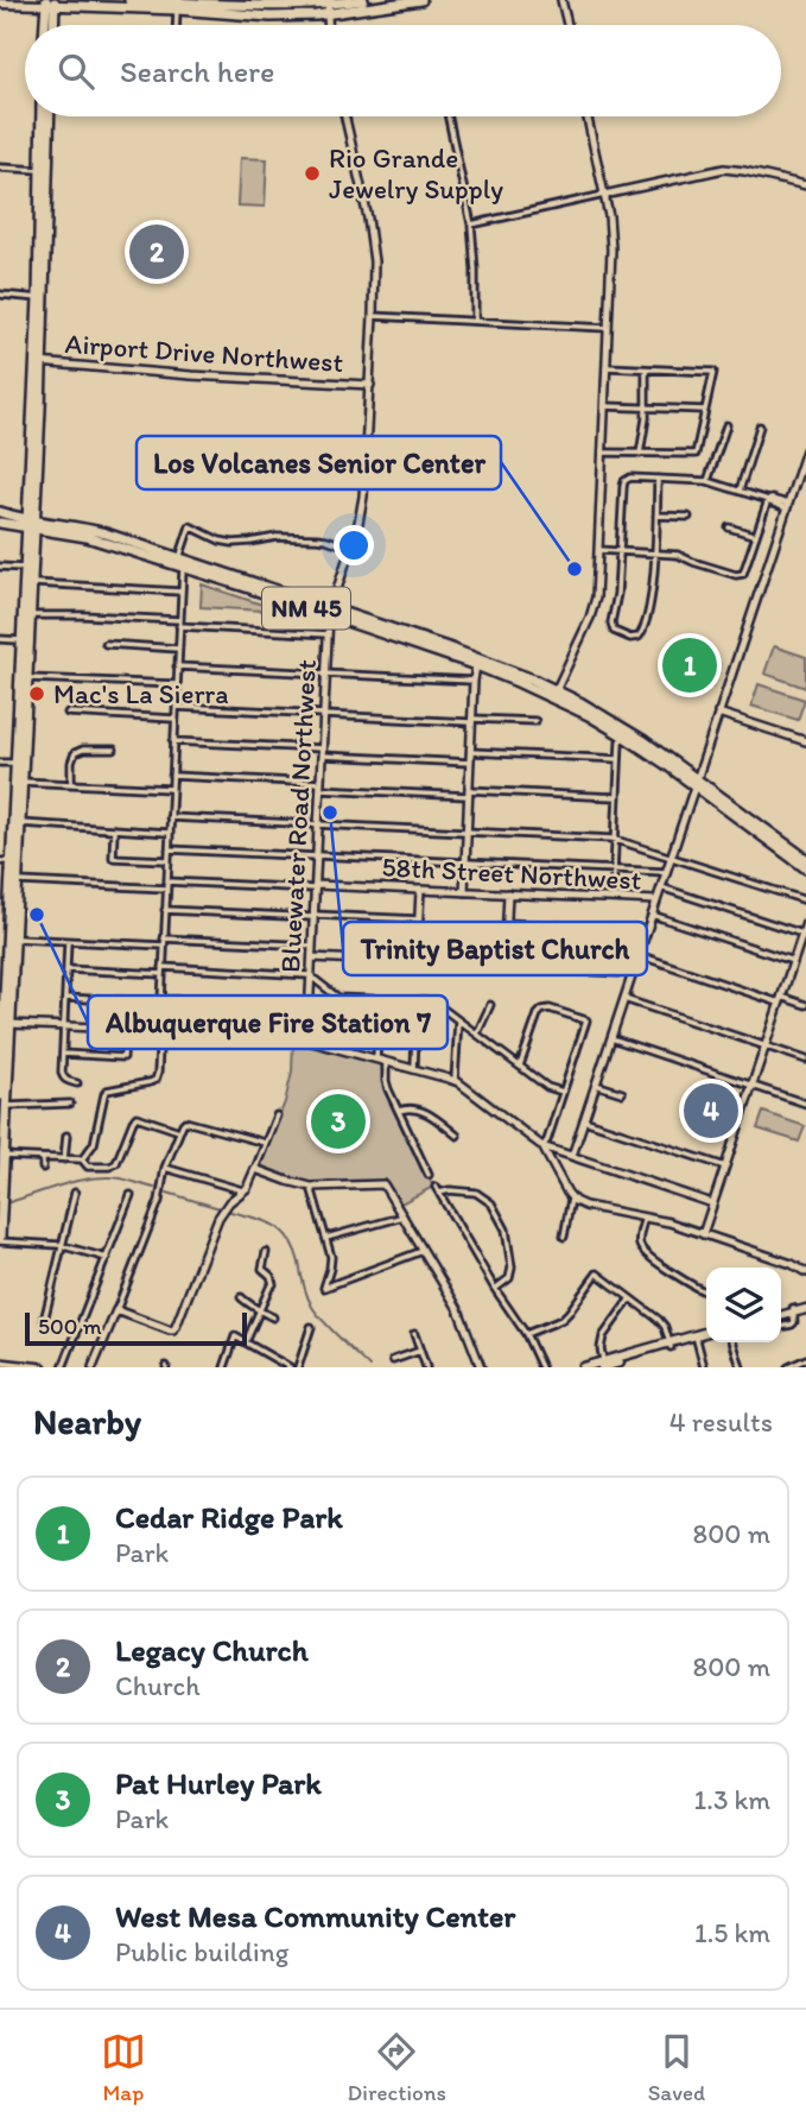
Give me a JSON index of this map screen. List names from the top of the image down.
{
  "streets": {
    "main road": ["NM 45"],
    "street": ["Airport Drive Northwest", "Bluewater Road Northwest", "58th Street Northwest"]
  },
  "crossings": [
    ["Airport Drive Northwest", "Bluewater Road Northwest"],
    ["NM 45", "Bluewater Road Northwest"],
    ["Bluewater Road Northwest", "58th Street Northwest"]
  ],
  "places": [
    "Rio Grande Jewelry Supply",
    "Los Volcanes Senior Center",
    "Mac's La Sierra",
    "Trinity Baptist Church",
    "Albuquerque Fire Station 7"
  ],
  "scale_bar": "500 m",
  "page": {
    "search": "Search here",
    "pins": [
      "2",
      "1",
      "4",
      "3"
    ],
    "scale": "500 m",
    "heading": ["Nearby", "4 results"],
    "list": [
      {
        "mark": "1",
        "name": "Cedar Ridge Park",
        "note": "Park",
        "value": "800 m"
      },
      {
        "mark": "2",
        "name": "Legacy Church",
        "note": "Church",
        "value": "800 m"
      },
      {
        "mark": "3",
        "name": "Pat Hurley Park",
        "note": "Park",
        "value": "1.3 km"
      },
      {
        "mark": "4",
        "name": "West Mesa Community Center",
        "note": "Public building",
        "value": "1.5 km"
      }
    ],
    "nav": ["Map", "Directions", "Saved"]
  }
}
